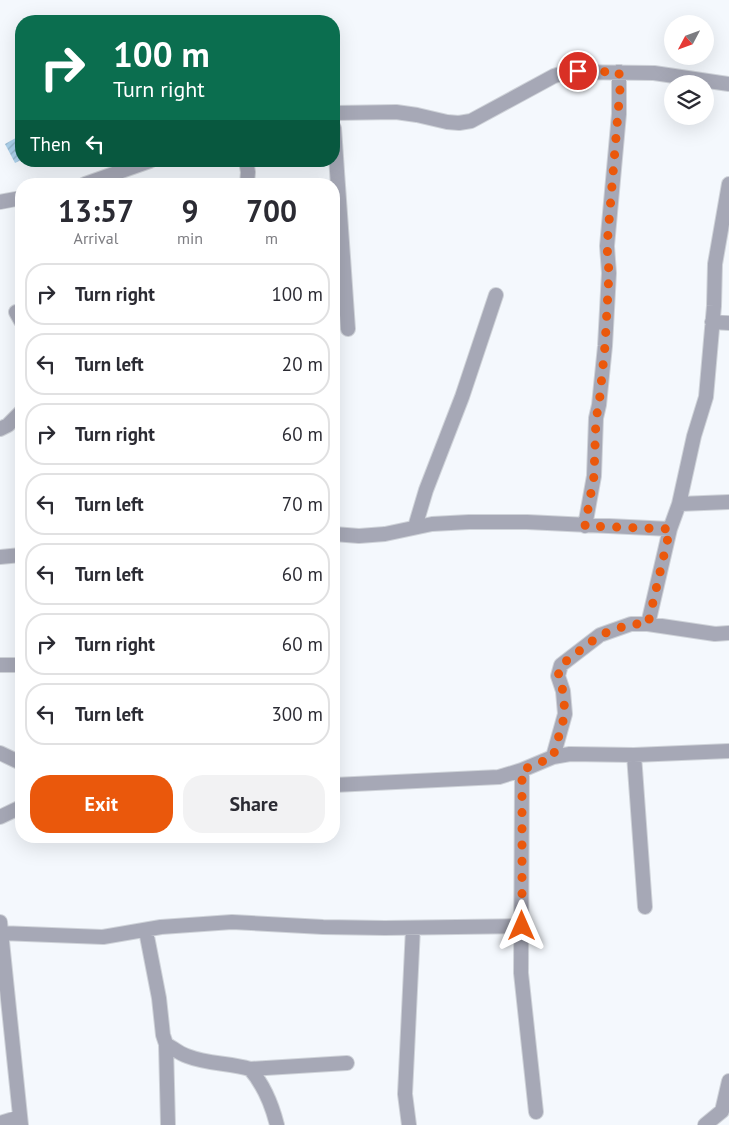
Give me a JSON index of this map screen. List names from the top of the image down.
{
  "north": "bottom left",
  "page": {
    "turn": ["100 m", "Turn right"],
    "then": "Then",
    "eta": [
      "13:57",
      "Arrival",
      "9",
      "min",
      "700",
      "m"
    ],
    "list": [
      {
        "name": "Turn right",
        "value": "100 m"
      },
      {
        "name": "Turn left",
        "value": "20 m"
      },
      {
        "name": "Turn right",
        "value": "60 m"
      },
      {
        "name": "Turn left",
        "value": "70 m"
      },
      {
        "name": "Turn left",
        "value": "60 m"
      },
      {
        "name": "Turn right",
        "value": "60 m"
      },
      {
        "name": "Turn left",
        "value": "300 m"
      }
    ],
    "buttons": ["Exit", "Share"]
  }
}
